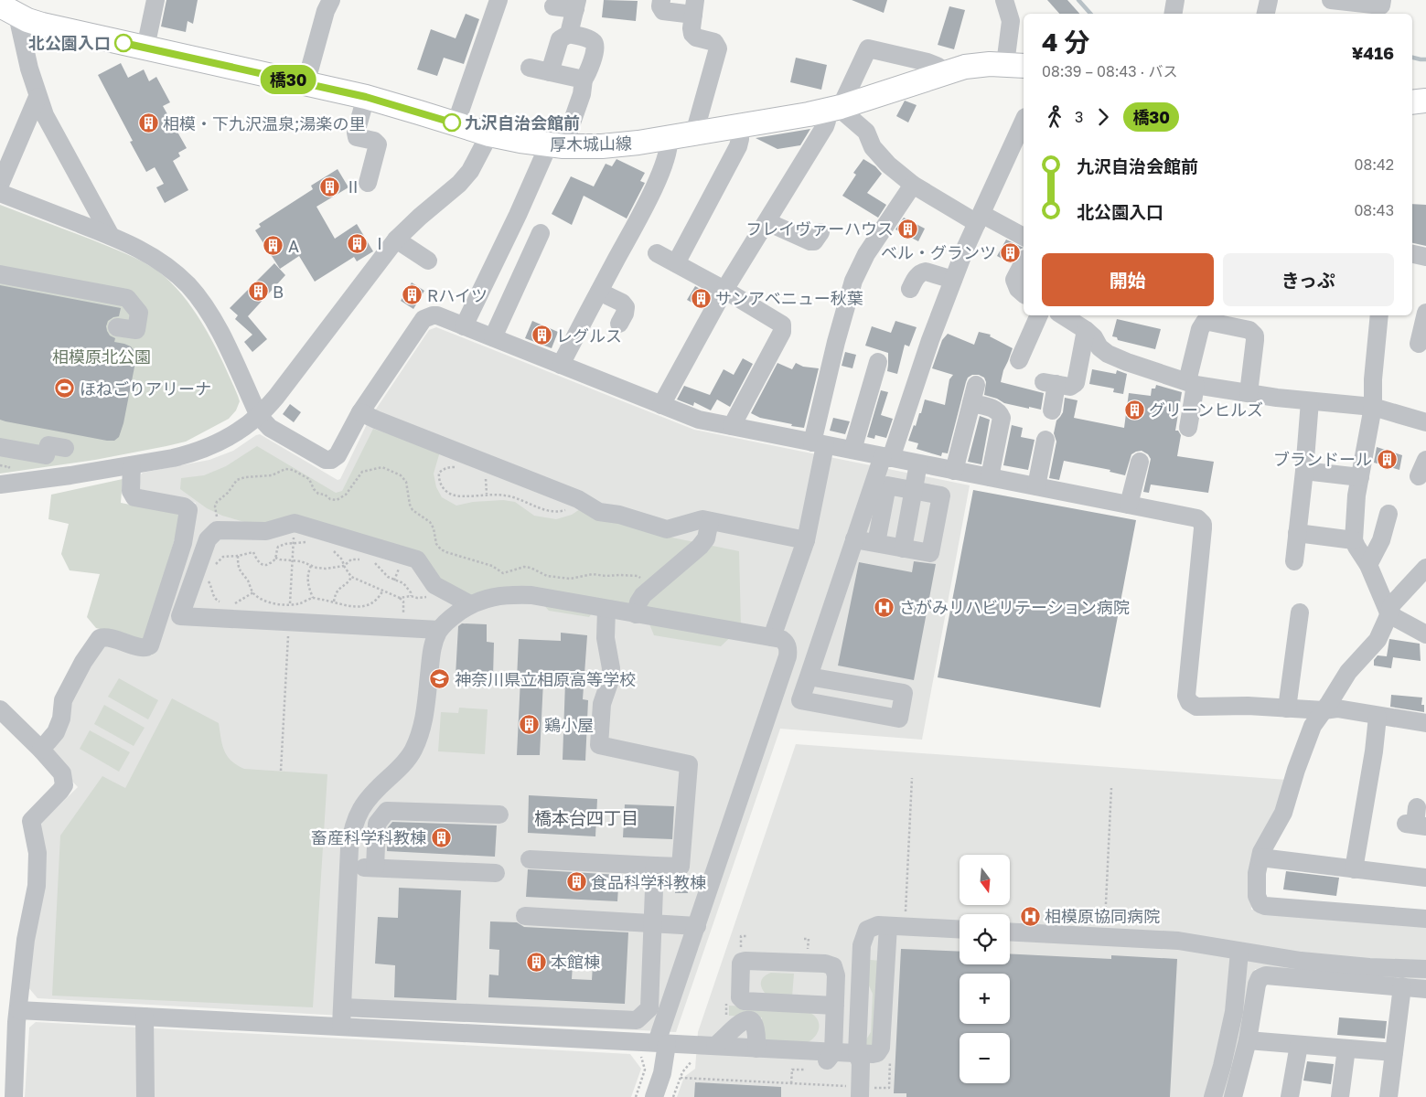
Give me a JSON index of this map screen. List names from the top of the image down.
{
  "streets": {
    "main road": ["厚木城山線"]
  },
  "districts": ["橋本台四丁目"],
  "parks": ["相模原北公園"],
  "places": {
    "other": ["北公園入口", "九沢自治会館前"],
    "building": [
      "相模・下九沢温泉;湯楽の里",
      "Ⅱ",
      "フレイヴァーハウス",
      "Ⅰ",
      "A",
      "ベル・グランツ",
      "B",
      "Rハイツ",
      "サンアベニュー秋葉",
      "レグルス",
      "グリーンヒルズ",
      "ブランドール",
      "鶏小屋",
      "畜産科学科教棟",
      "食品科学科教棟",
      "本館棟"
    ],
    "sports": ["ほねごりアリーナ"],
    "hospital": ["さがみリハビリテーション病院", "相模原協同病院"],
    "school or university": ["神奈川県立相原高等学校"]
  },
  "lines": ["bus line 橋30"],
  "north": "bottom",
  "page": {
    "on_map": "橋30",
    "heading": ["4 分", "08:39 – 08:43 · バス", "¥416"],
    "legs": ["3", "橋30"],
    "list": [
      {
        "name": "九沢自治会館前",
        "value": "08:42"
      },
      {
        "name": "北公園入口",
        "value": "08:43"
      }
    ],
    "buttons": ["開始", "きっぷ"],
    "map_buttons": ["+", "−"]
  }
}
